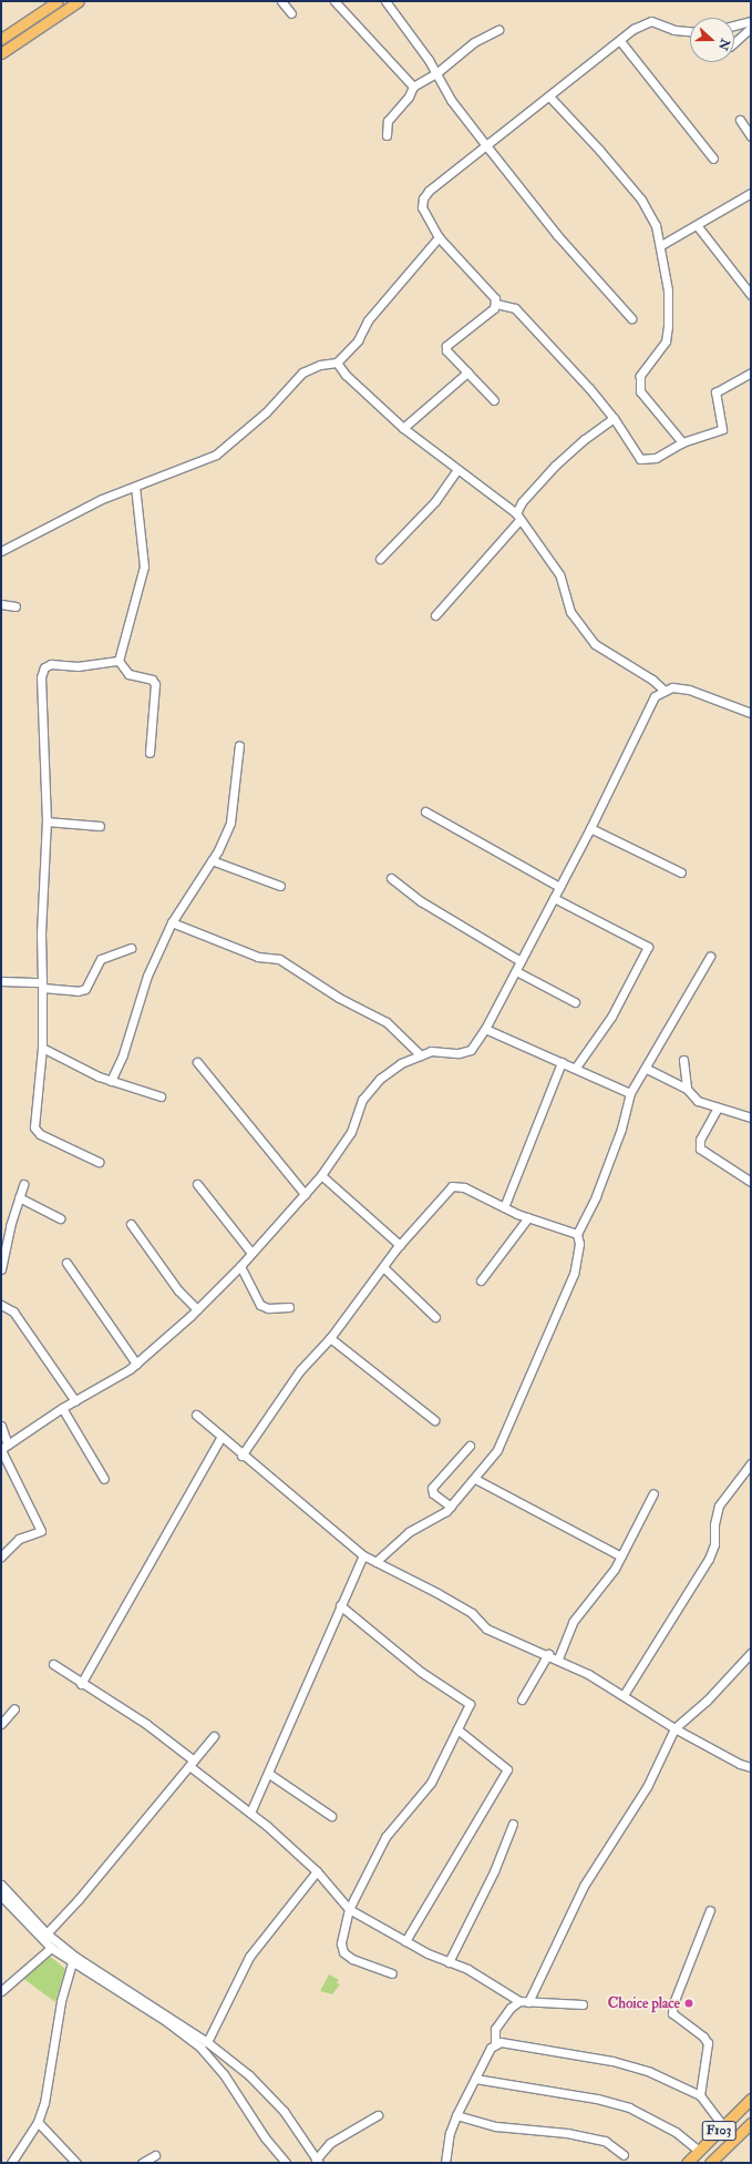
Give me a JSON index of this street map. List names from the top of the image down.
{
  "streets": {
    "main road": ["F103"]
  },
  "places": ["Choice place"],
  "north": "right"
}
